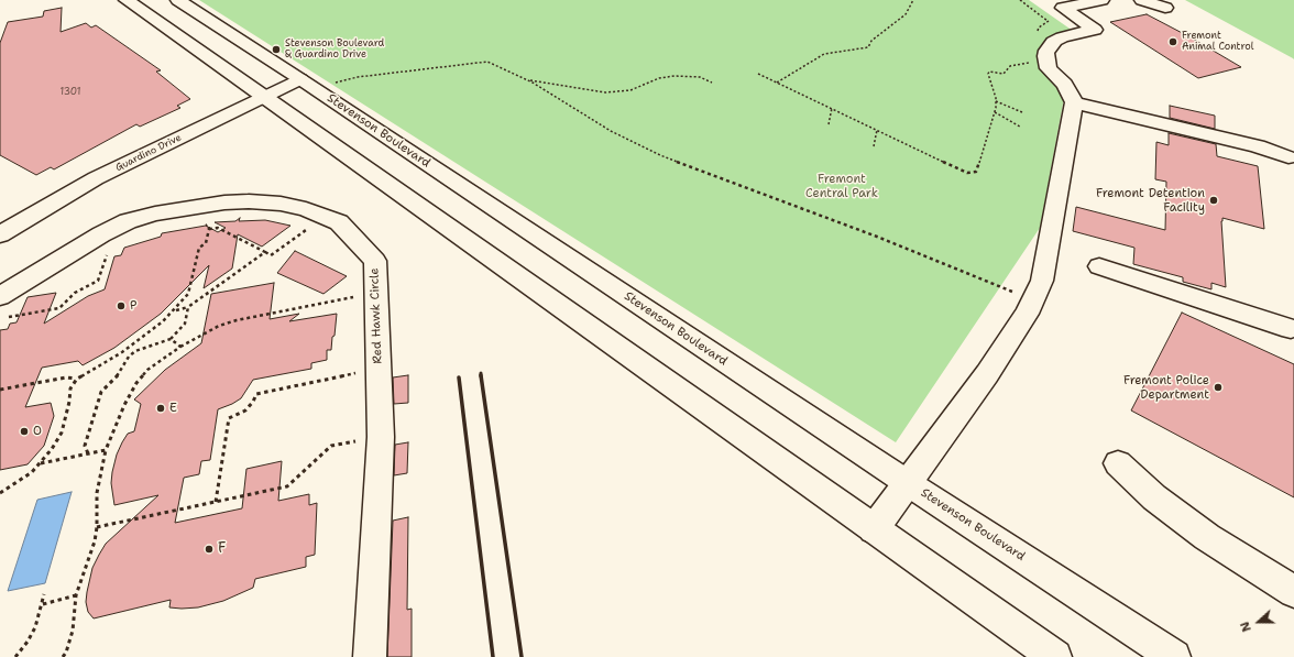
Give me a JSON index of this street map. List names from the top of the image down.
{
  "streets": {
    "main road": ["Stevenson Boulevard", "Guardino Drive", "Red Hawk Circle"]
  },
  "crossings": [
    ["Stevenson Boulevard", "Guardino Drive"]
  ],
  "parks": ["Fremont Central Park"],
  "places": [
    "Fremont Animal Control",
    "Stevenson Boulevard & Guardino Drive",
    "Fremont Detention Facility",
    "P",
    "Fremont Police Department",
    "E",
    "O",
    "F"
  ],
  "house_numbers": ["1301"],
  "north": "left"
}
